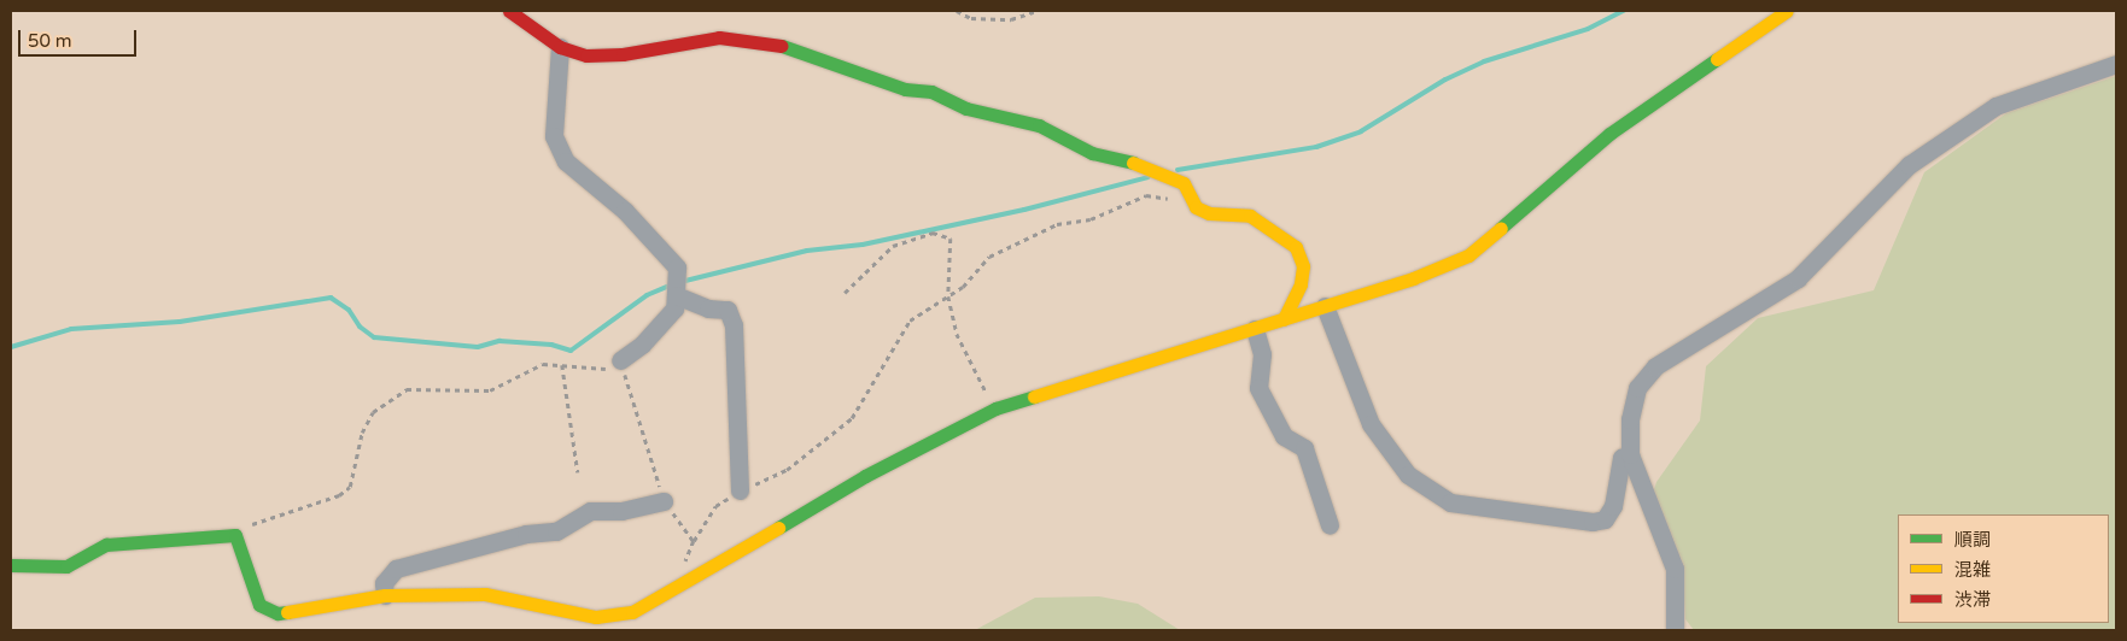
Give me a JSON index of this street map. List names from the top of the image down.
{
  "legend": ["順調", "混雑", "渋滞"],
  "scale_bar": "50 m"
}
